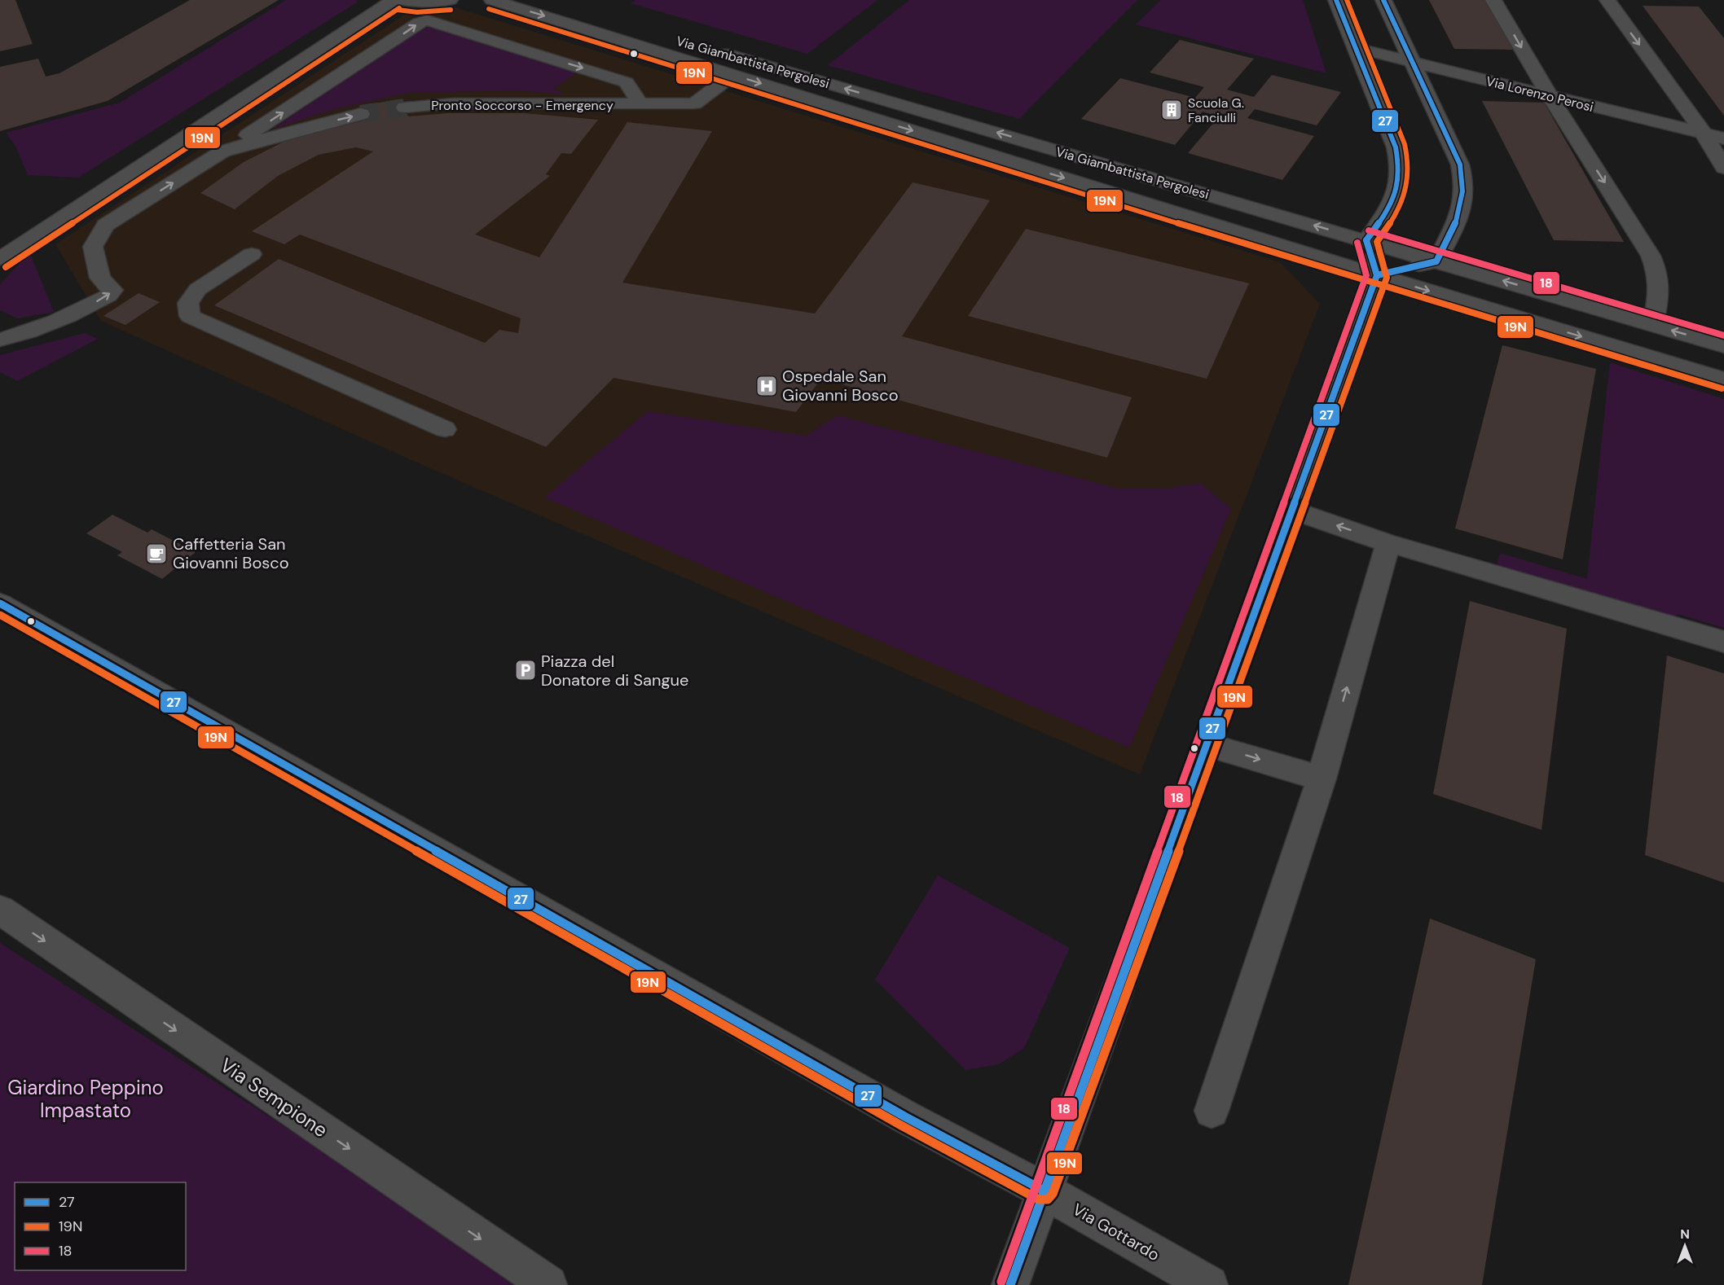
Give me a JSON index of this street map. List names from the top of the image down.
{
  "streets": {
    "street": [
      "Via Giambattista Pergolesi",
      "Via Lorenzo Perosi",
      "Pronto Soccorso - Emergency",
      "Via Sempione",
      "Via Gottardo"
    ]
  },
  "crossings": [
    ["Via Giambattista Pergolesi", "Pronto Soccorso - Emergency"]
  ],
  "one_way": ["Via Sempione"],
  "parks": ["Giardino Peppino Impastato"],
  "places": {
    "building": ["Scuola G. Fanciulli"],
    "hospital": ["Ospedale San Giovanni Bosco"],
    "cafe": ["Caffetteria San Giovanni Bosco"],
    "parking": ["Piazza del Donatore di Sangue"]
  },
  "lines": ["transit line 27", "transit line 19N", "transit line 18"],
  "legend": ["27", "19N", "18"],
  "north": "top"
}
